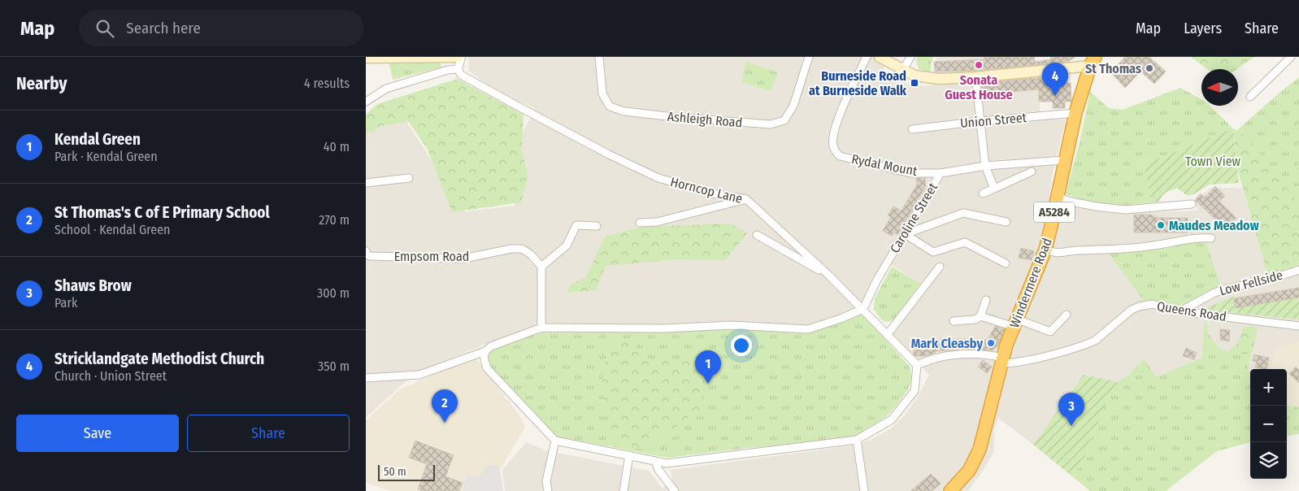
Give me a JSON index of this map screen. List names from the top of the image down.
{
  "streets": {
    "highway": ["A5284", "Windermere Road"],
    "street": [
      "Ashleigh Road",
      "Union Street",
      "Rydal Mount",
      "Horncop Lane",
      "Caroline Street",
      "Empsom Road",
      "Low Fellside",
      "Queens Road"
    ]
  },
  "crossings": [
    ["Union Street", "Windermere Road"],
    ["Rydal Mount", "Caroline Street"],
    ["Horncop Lane", "Caroline Street"],
    ["Horncop Lane", "Queens Road"],
    ["Caroline Street", "Windermere Road"],
    ["Windermere Road", "Queens Road"],
    ["Low Fellside", "Queens Road"]
  ],
  "parks": ["Town View"],
  "places": {
    "other": [
      "Sonata Guest House",
      "St Thomas",
      "Maudes Meadow",
      "Mark Cleasby"
    ],
    "transit": ["Burneside Road at Burneside Walk"]
  },
  "scale_bar": "50 m",
  "north": "left",
  "page": {
    "header": "Map",
    "search": "Search here",
    "nav": ["Map", "Layers", "Share"],
    "heading": ["Nearby", "4 results"],
    "pins": [
      "4",
      "1",
      "2",
      "3"
    ],
    "list": [
      {
        "mark": "1",
        "name": "Kendal Green",
        "note": "Park · Kendal Green",
        "value": "40 m"
      },
      {
        "mark": "2",
        "name": "St Thomas's C of E Primary School",
        "note": "School · Kendal Green",
        "value": "270 m"
      },
      {
        "mark": "3",
        "name": "Shaws Brow",
        "note": "Park",
        "value": "300 m"
      },
      {
        "mark": "4",
        "name": "Stricklandgate Methodist Church",
        "note": "Church · Union Street",
        "value": "350 m"
      }
    ],
    "map_buttons": ["+", "−"],
    "buttons": ["Save", "Share"],
    "scale": "50 m"
  }
}
